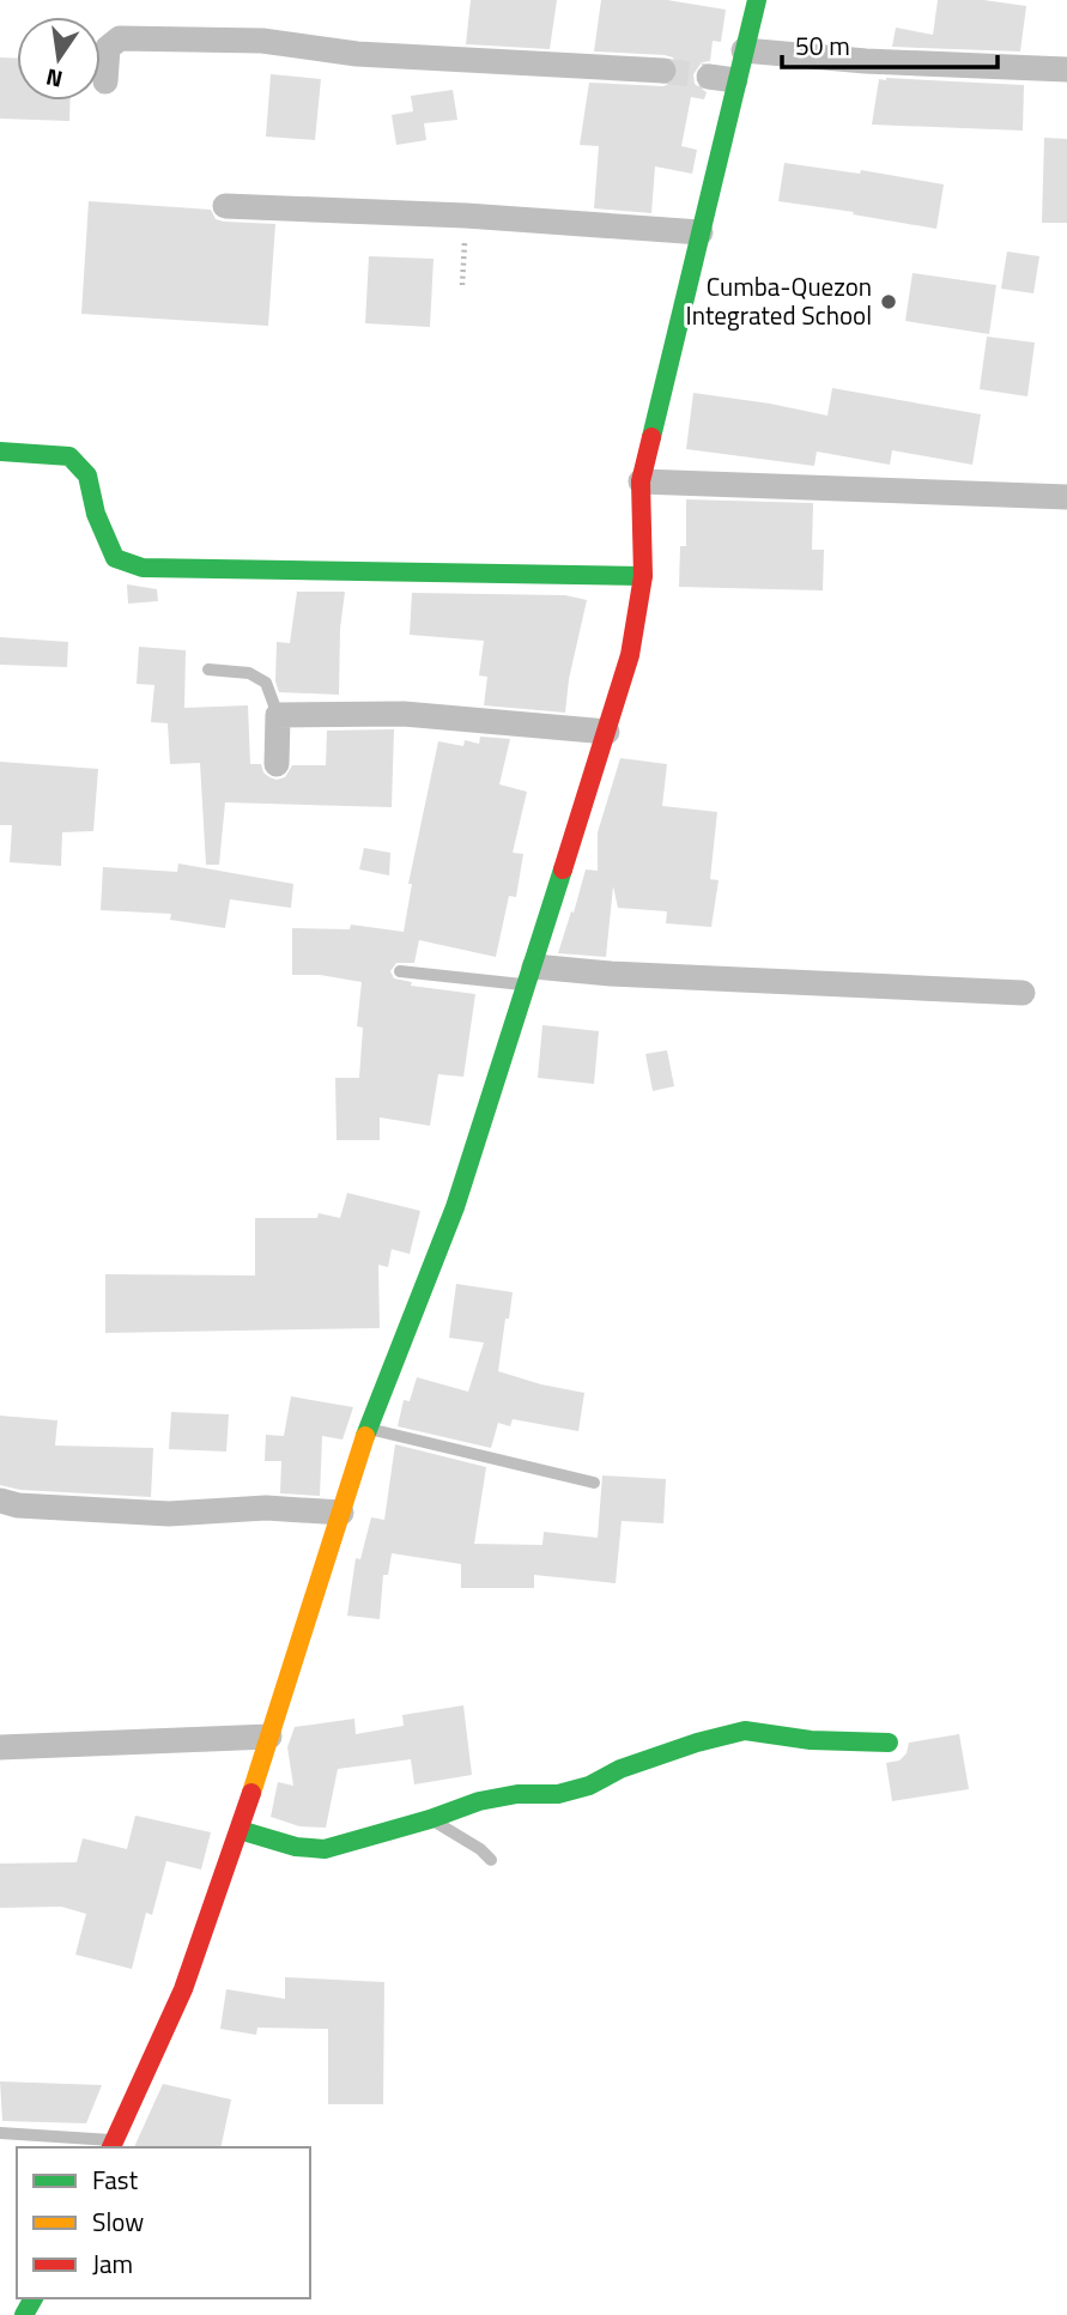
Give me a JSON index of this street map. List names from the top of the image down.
{
  "places": ["Cumba-Quezon Integrated School"],
  "legend": ["Fast", "Slow", "Jam"],
  "scale_bar": "50 m",
  "north": "bottom"
}
